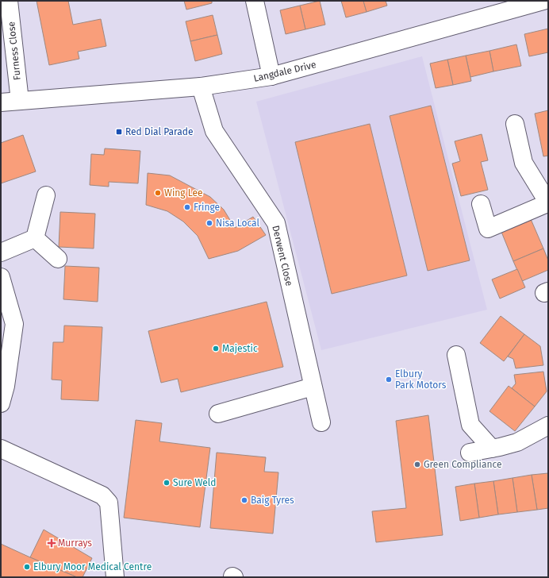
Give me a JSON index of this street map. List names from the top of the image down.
{
  "streets": {
    "street": ["Furness Close", "Langdale Drive", "Derwent Close"]
  },
  "crossings": [
    ["Furness Close", "Langdale Drive"],
    ["Langdale Drive", "Derwent Close"]
  ],
  "places": {
    "transit": ["Red Dial Parade"],
    "other": [
      "Wing Lee",
      "Fringe",
      "Nisa Local",
      "Majestic",
      "Elbury Park Motors",
      "Green Compliance",
      "Sure Weld",
      "Baig Tyres",
      "Elbury Moor Medical Centre"
    ],
    "health": ["Murrays"]
  }
}
